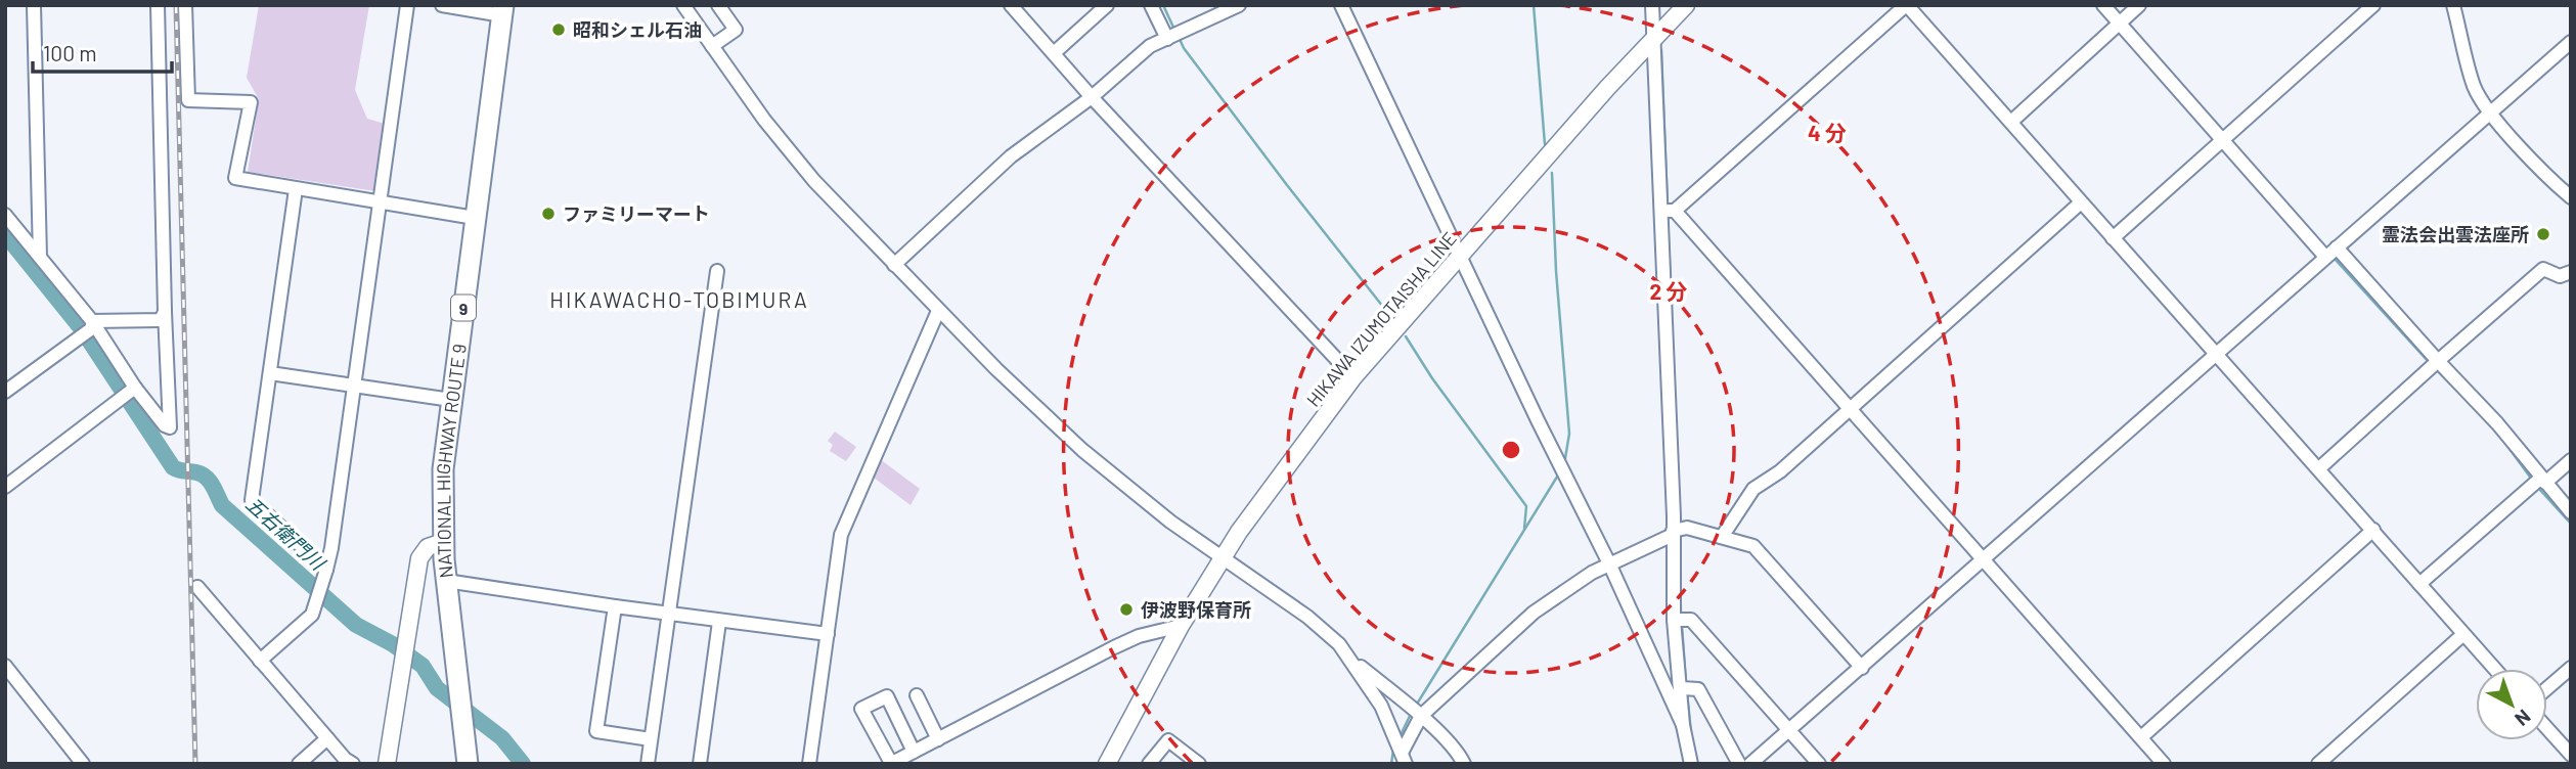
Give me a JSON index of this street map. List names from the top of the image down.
{
  "streets": {
    "highway": ["9", "NATIONAL HIGHWAY ROUTE 9"],
    "main road": ["HIKAWA IZUMOTAISHA LINE"]
  },
  "districts": ["HIKAWACHO-TOBIMURA"],
  "water": ["五右衛門川"],
  "places": [
    "昭和シェル石油",
    "ファミリーマート",
    "霊法会出雲法座所",
    "伊波野保育所"
  ],
  "scale_bar": "100 m",
  "north": "bottom right",
  "rings": ["4 分", "2 分"]
}
